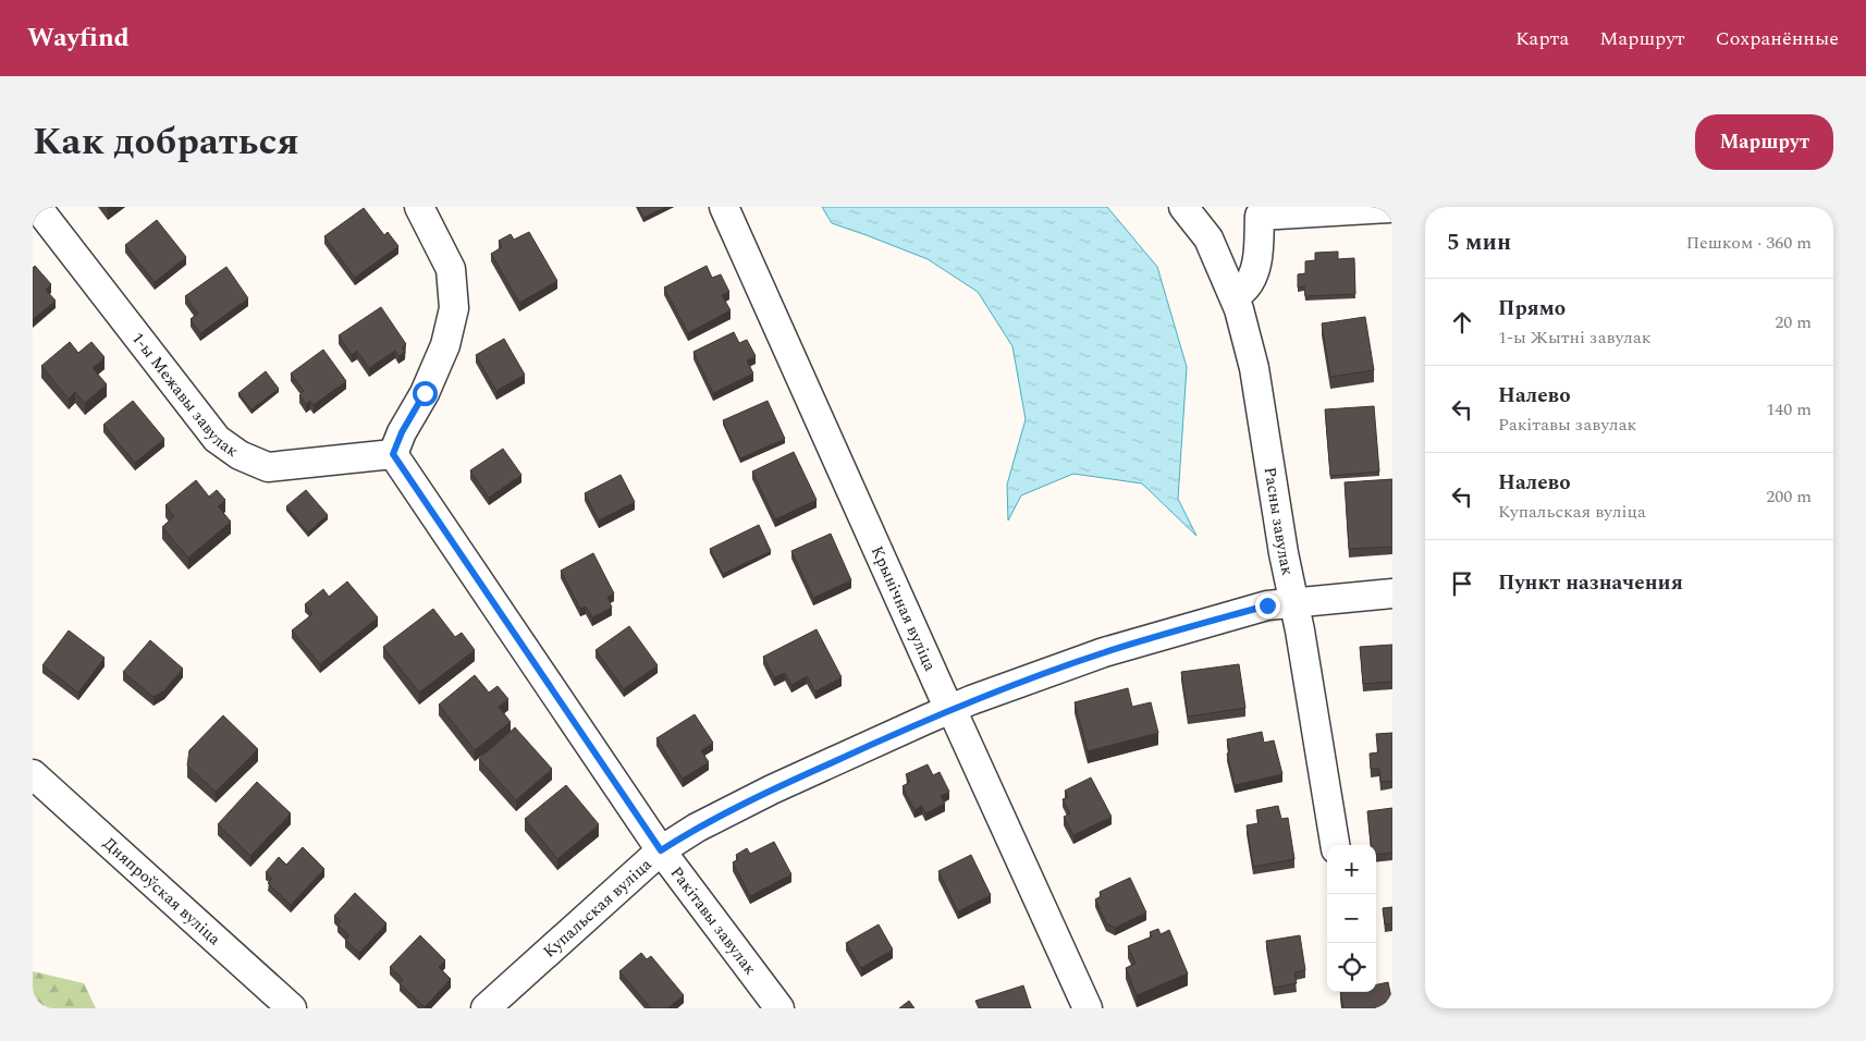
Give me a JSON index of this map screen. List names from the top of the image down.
{
  "streets": {
    "street": [
      "1-ы Межавы завулак",
      "Расны завулак",
      "Крынічная вуліца",
      "Дняпроўская вуліца",
      "Купальская вуліца",
      "Ракітавы завулак"
    ]
  },
  "crossings": [
    ["1-ы Межавы завулак", "Ракітавы завулак"],
    ["Расны завулак", "Купальская вуліца"],
    ["Крынічная вуліца", "Купальская вуліца"],
    ["Купальская вуліца", "Ракітавы завулак"]
  ],
  "page": {
    "header": "Wayfind",
    "nav": ["Карта", "Маршрут", "Сохранённые"],
    "title": "Как добраться",
    "buttons": "Маршрут",
    "heading": ["5 мин", "Пешком · 360 m"],
    "list": [
      ["Прямо", "1-ы Жытні завулак", "20 m"],
      ["Налево", "Ракітавы завулак", "140 m"],
      ["Налево", "Купальская вуліца", "200 m"],
      "Пункт назначения"
    ],
    "map_buttons": ["+", "−"]
  }
}
